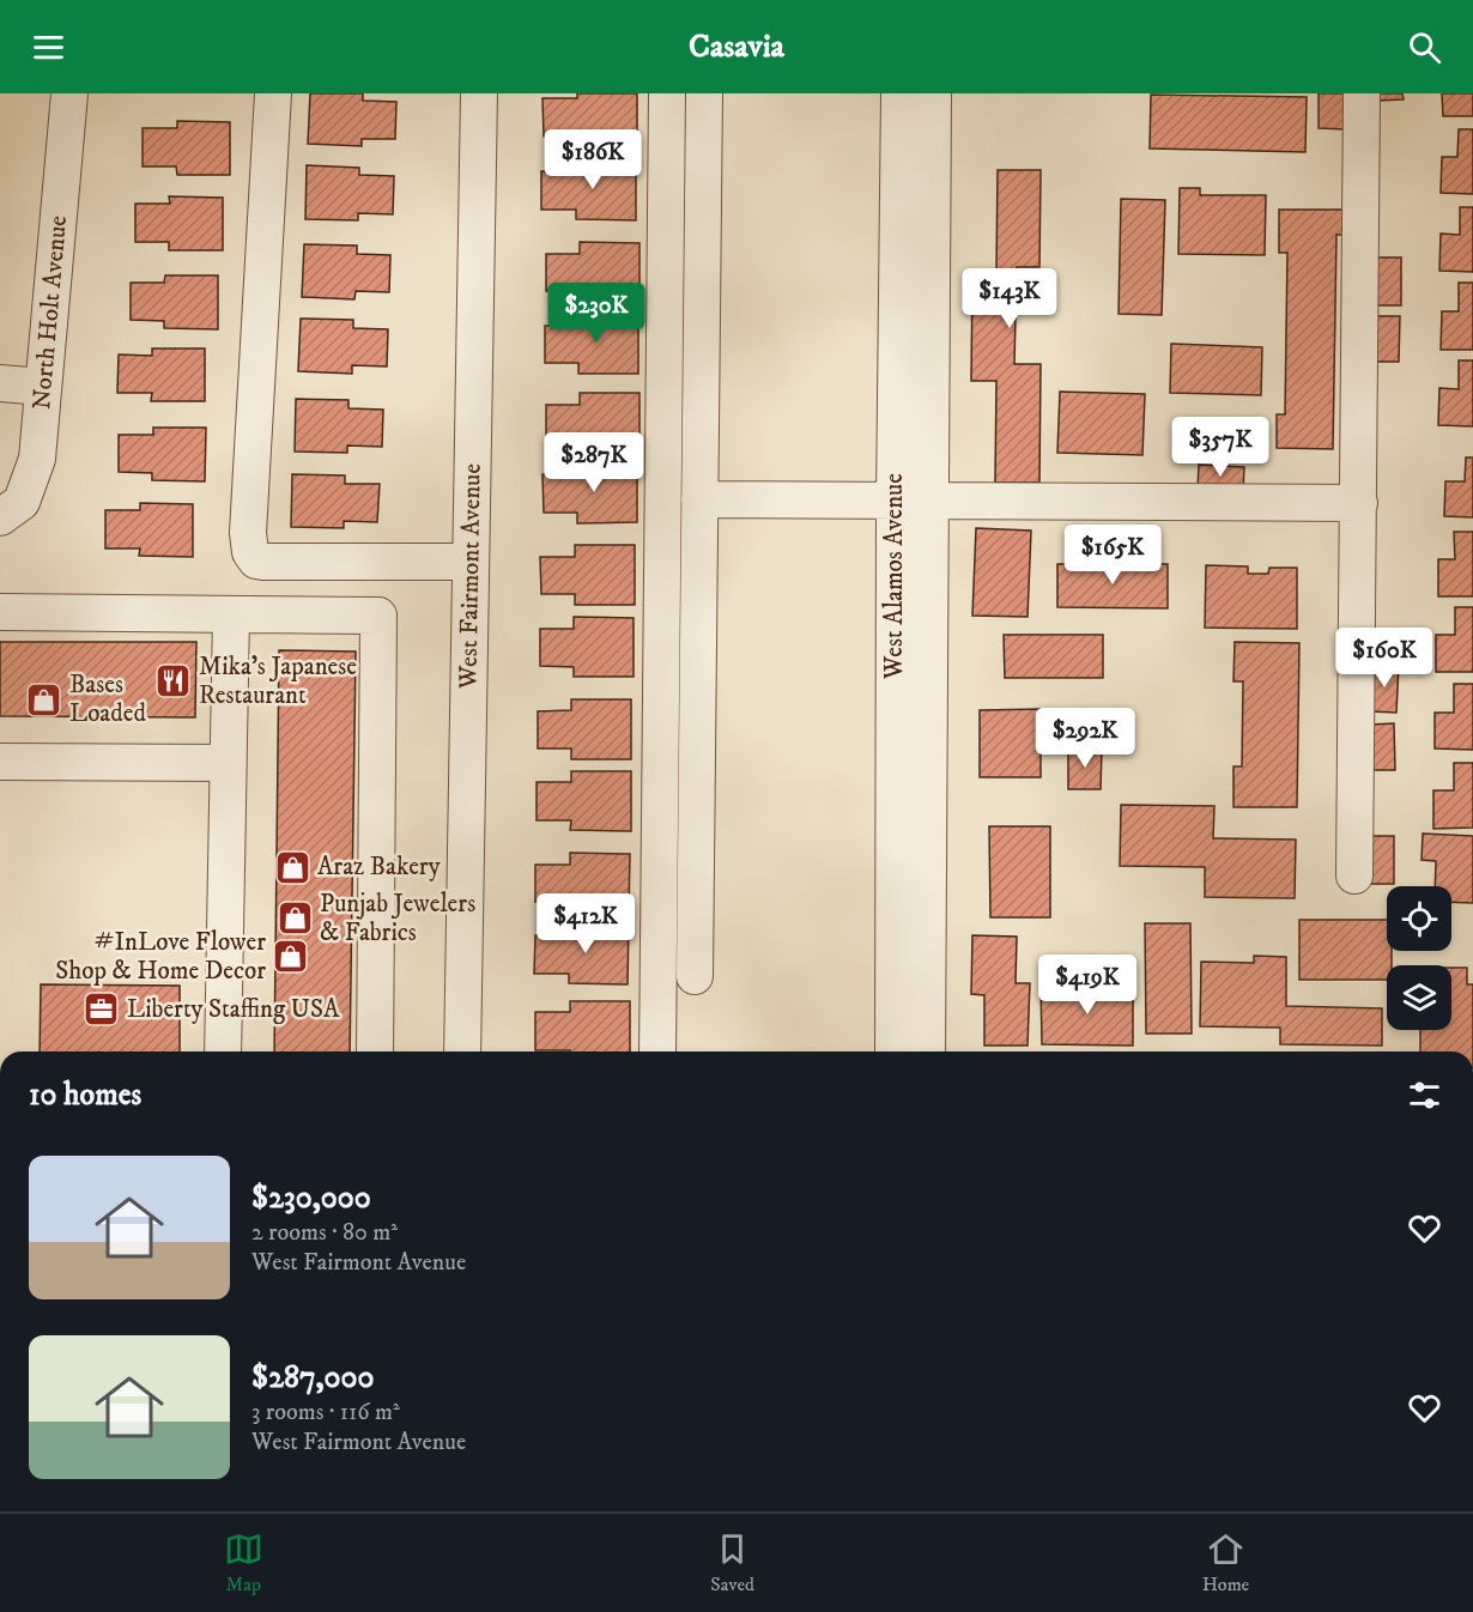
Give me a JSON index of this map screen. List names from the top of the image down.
{
  "streets": {
    "street": ["North Holt Avenue", "West Fairmont Avenue", "West Alamos Avenue"]
  },
  "places": {
    "restaurant": ["Mika's Japanese Restaurant"],
    "shop": [
      "Bases Loaded",
      "Araz Bakery",
      "Punjab Jewelers & Fabrics",
      "#InLove Flower Shop & Home Decor"
    ],
    "office": ["Liberty Staffing USA"]
  },
  "page": {
    "header": "Casavia",
    "price": [
      "$186K",
      "$143K",
      "$230K",
      "$357K",
      "$287K",
      "$165K",
      "$160K",
      "$292K",
      "$412K",
      "$419K"
    ],
    "heading": "10 homes",
    "list": [
      {
        "name": "$230,000",
        "note": "2 rooms · 80 m² · West Fairmont Avenue"
      },
      {
        "name": "$287,000",
        "note": "3 rooms · 116 m² · West Fairmont Avenue"
      }
    ],
    "tabs": ["Map", "Saved", "Home"]
  }
}
